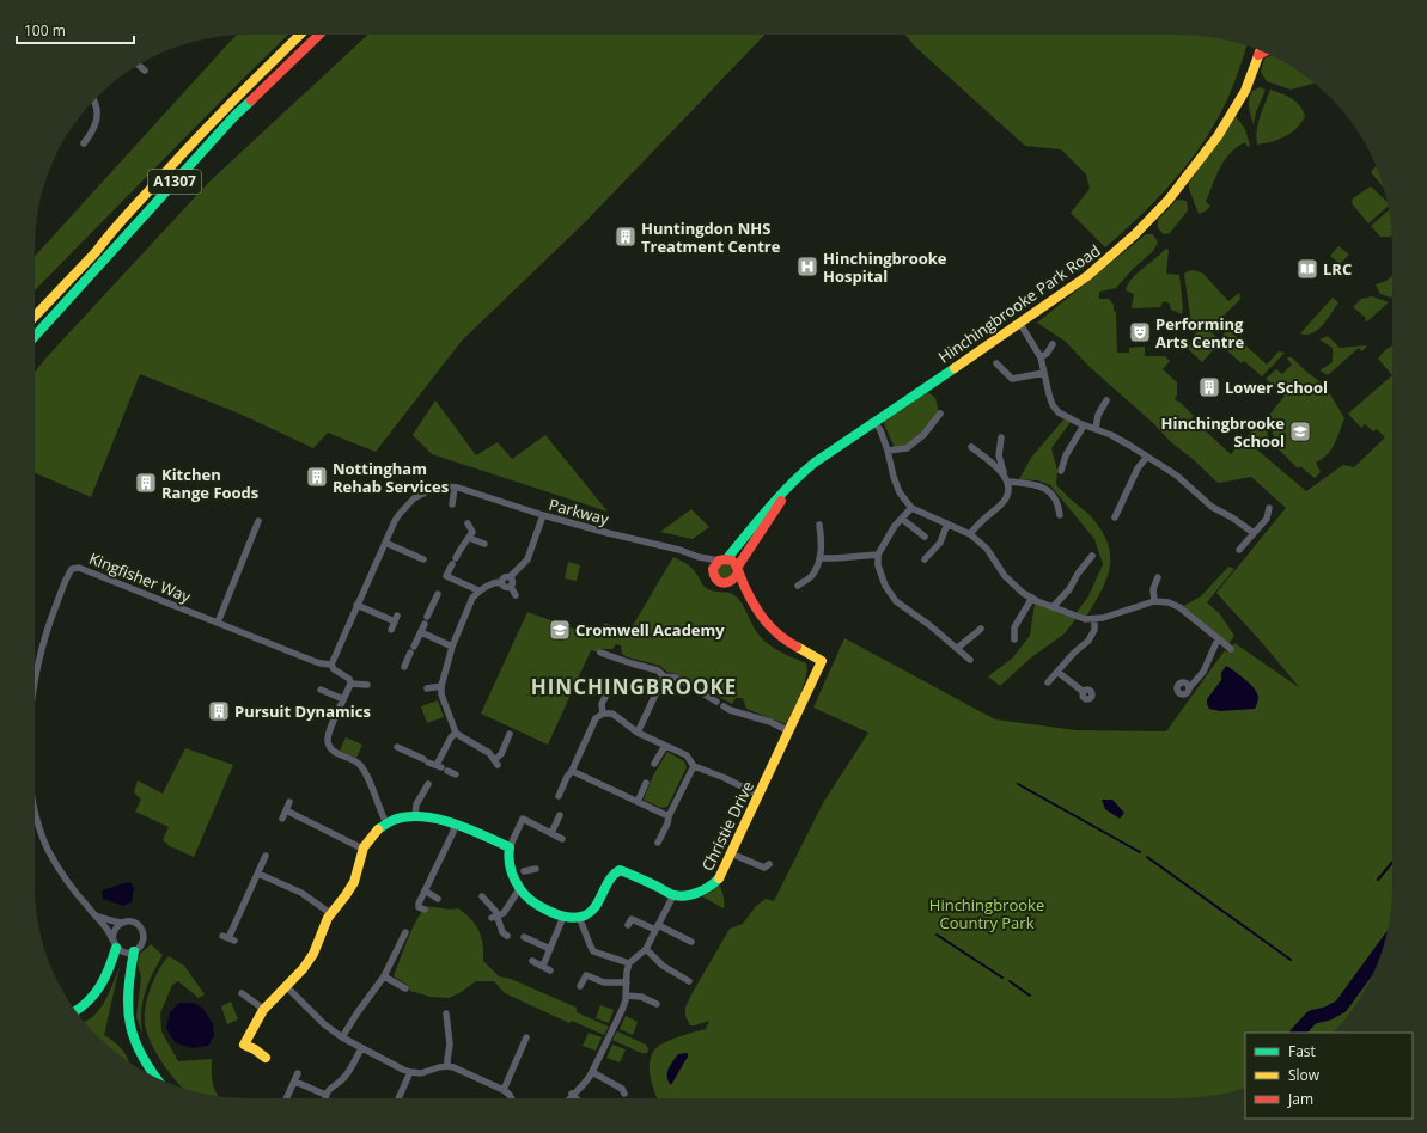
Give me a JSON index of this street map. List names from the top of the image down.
{
  "streets": {
    "main road": ["A1307", "Hinchingbrooke Park Road", "Christie Drive"],
    "street": ["Parkway", "Kingfisher Way"]
  },
  "crossings": [
    ["Hinchingbrooke Park Road", "Parkway"],
    ["Parkway", "Kingfisher Way"]
  ],
  "districts": ["HINCHINGBROOKE"],
  "parks": ["Hinchingbrooke Country Park"],
  "places": {
    "building": [
      "Huntingdon NHS Treatment Centre",
      "Lower School",
      "Nottingham Rehab Services",
      "Kitchen Range Foods",
      "Pursuit Dynamics"
    ],
    "hospital": ["Hinchingbrooke Hospital"],
    "library": ["LRC"],
    "theatre": ["Performing Arts Centre"],
    "school or university": ["Hinchingbrooke School", "Cromwell Academy"]
  },
  "legend": ["Fast", "Slow", "Jam"],
  "scale_bar": "100 m"
}
